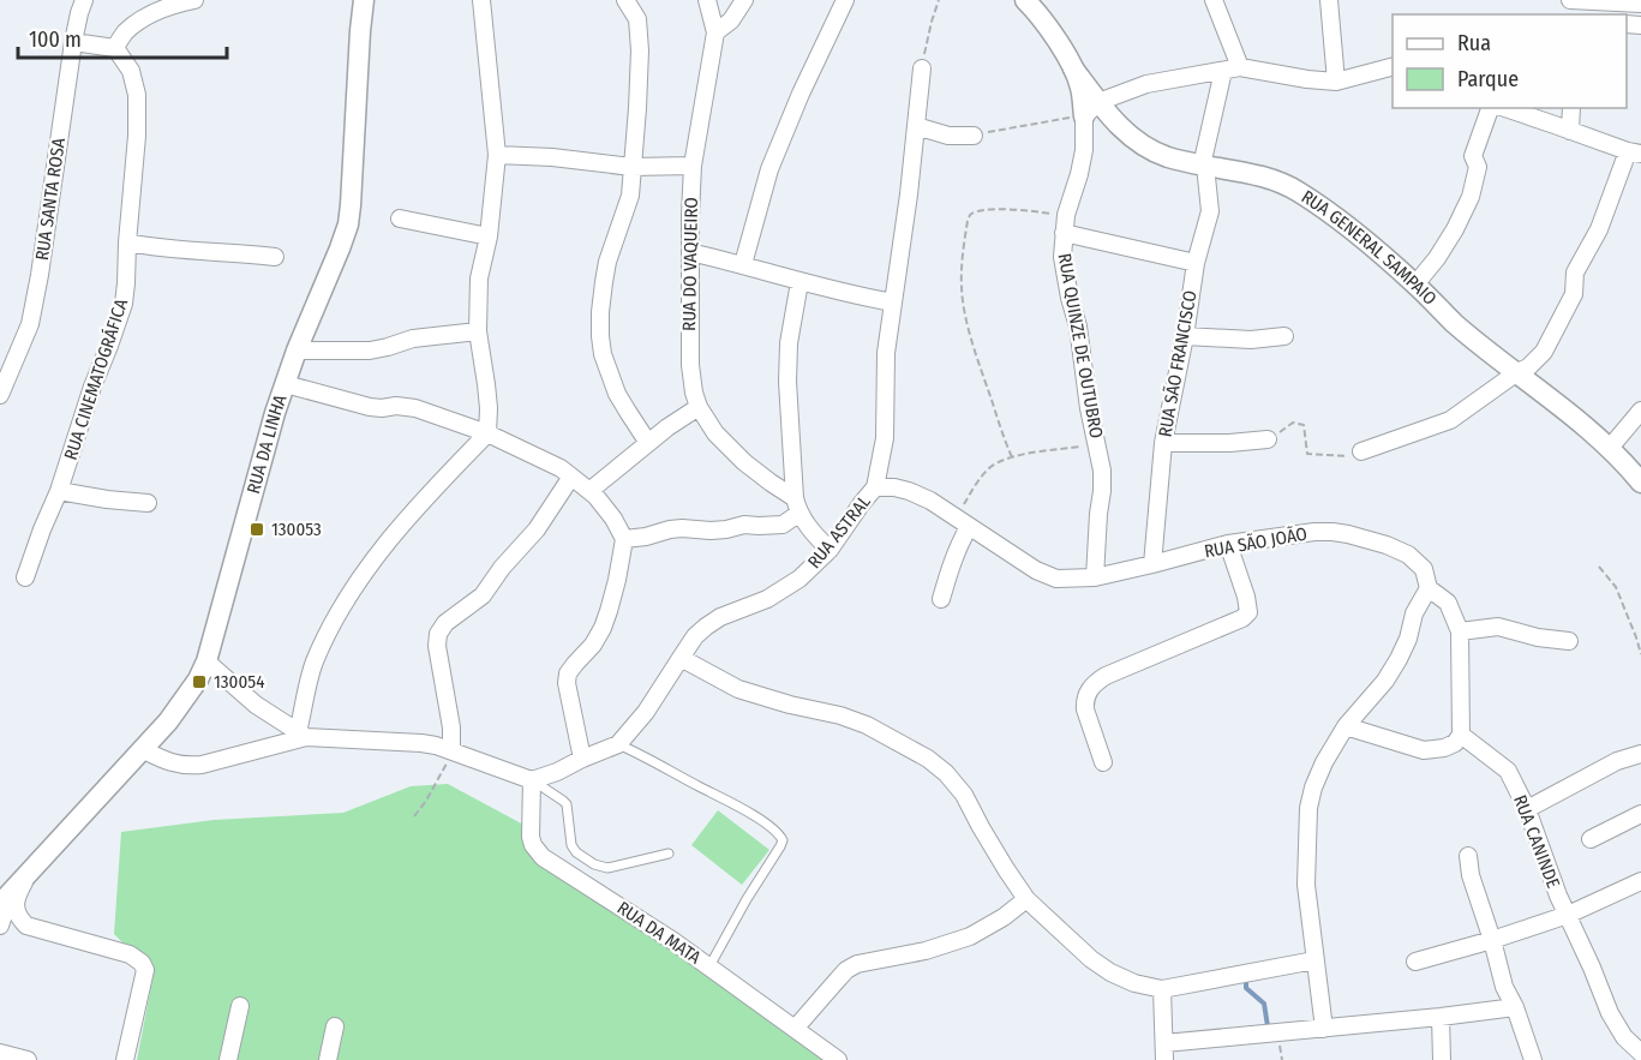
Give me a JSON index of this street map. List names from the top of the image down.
{
  "streets": {
    "street": [
      "RUA SANTA ROSA",
      "RUA GENERAL SAMPAIO",
      "RUA DO VAQUEIRO",
      "RUA QUINZE DE OUTUBRO",
      "RUA SÃO FRANCISCO",
      "RUA CINEMATOGRÁFICA",
      "RUA DA LINHA",
      "RUA ASTRAL",
      "RUA SÃO JOÃO",
      "RUA CANINDE",
      "RUA DA MATA"
    ]
  },
  "crossings": [
    ["RUA GENERAL SAMPAIO", "RUA QUINZE DE OUTUBRO"],
    ["RUA GENERAL SAMPAIO", "RUA SÃO FRANCISCO"],
    ["RUA DO VAQUEIRO", "RUA ASTRAL"],
    ["RUA QUINZE DE OUTUBRO", "RUA SÃO JOÃO"],
    ["RUA SÃO FRANCISCO", "RUA SÃO JOÃO"],
    ["RUA ASTRAL", "RUA SÃO JOÃO"],
    ["RUA ASTRAL", "RUA DA MATA"]
  ],
  "places": {
    "transit": ["130053", "130054"]
  },
  "legend": ["Rua", "Parque"],
  "scale_bar": "100 m"
}
